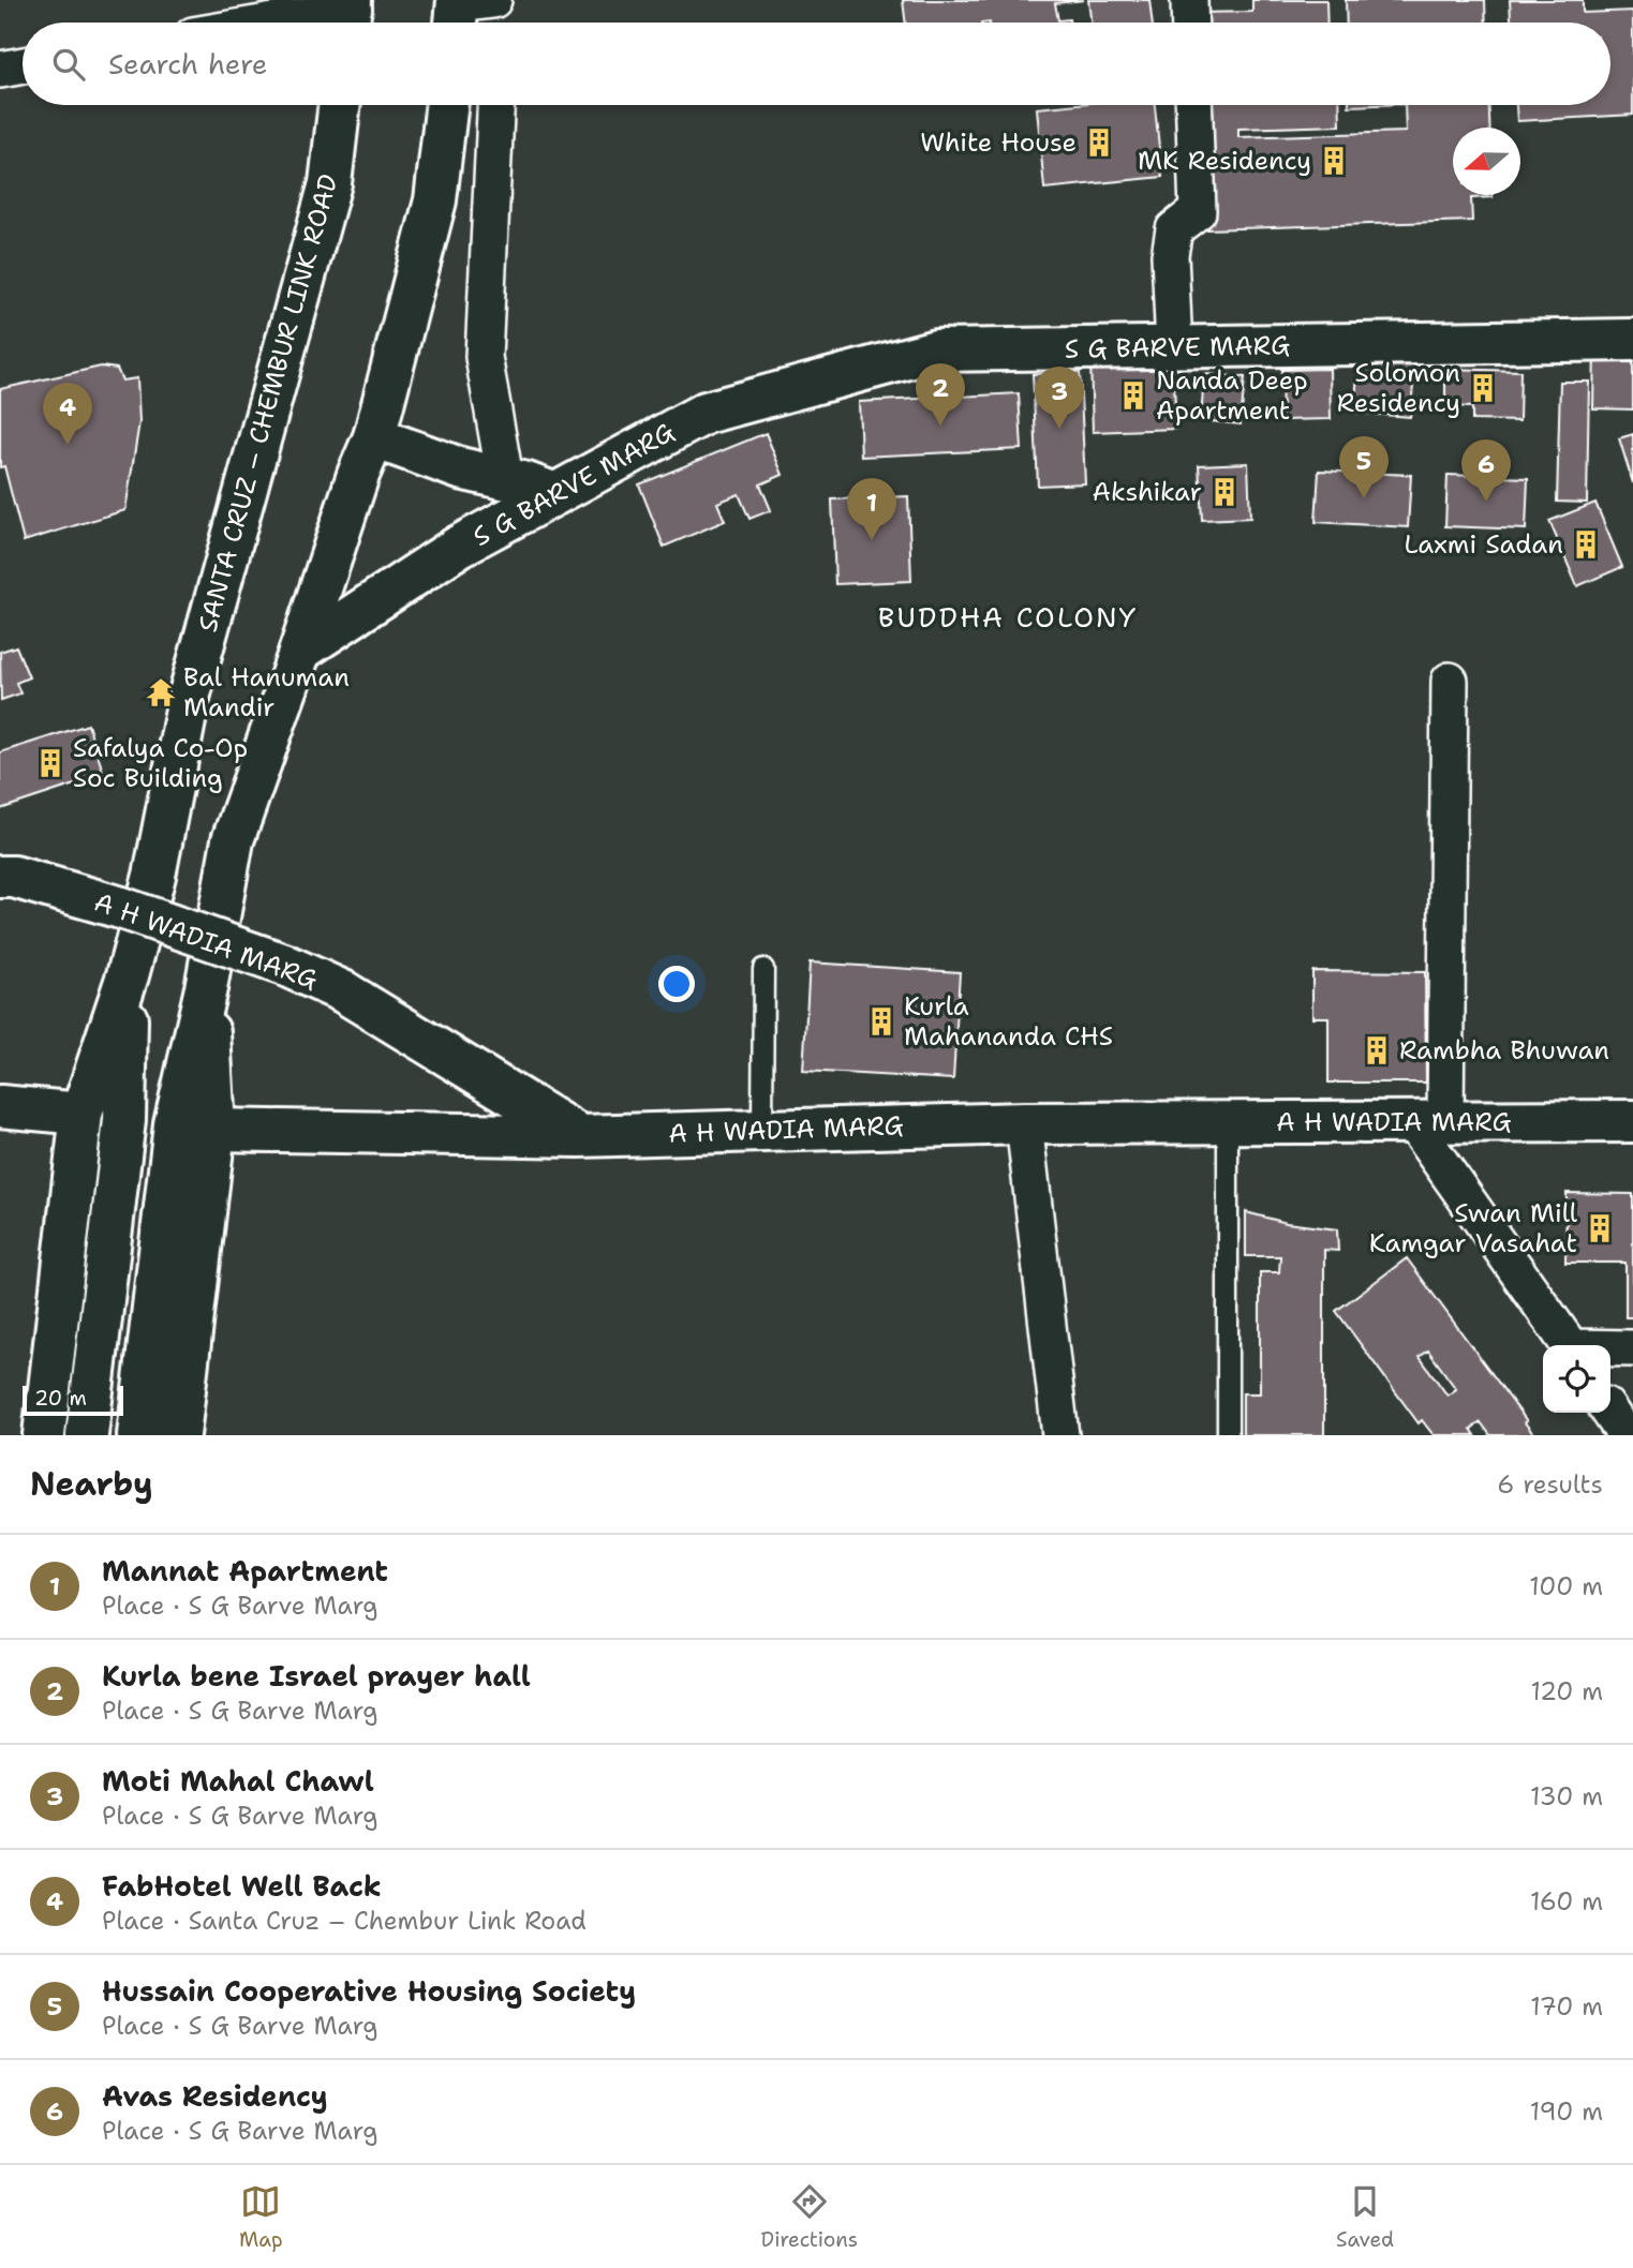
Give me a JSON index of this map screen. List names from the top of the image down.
{
  "streets": {
    "main road": ["S G BARVE MARG", "SANTA CRUZ – CHEMBUR LINK ROAD", "A H WADIA MARG"]
  },
  "districts": ["BUDDHA COLONY"],
  "places": {
    "building": [
      "White House",
      "MK Residency",
      "Solomon Residency",
      "Nanda Deep Apartment",
      "Akshikar",
      "Laxmi Sadan",
      "Safalya Co-Op Soc Building",
      "Kurla Mahananda CHS",
      "Rambha Bhuwan",
      "Swan Mill Kamgar Vasahat"
    ],
    "temple": ["Bal Hanuman Mandir"]
  },
  "scale_bar": "20 m",
  "north": "left",
  "page": {
    "search": "Search here",
    "pins": [
      "2",
      "3",
      "4",
      "5",
      "6",
      "1"
    ],
    "scale": "20 m",
    "heading": ["Nearby", "6 results"],
    "list": [
      {
        "mark": "1",
        "name": "Mannat Apartment",
        "note": "Place · S G Barve Marg",
        "value": "100 m"
      },
      {
        "mark": "2",
        "name": "Kurla bene Israel prayer hall",
        "note": "Place · S G Barve Marg",
        "value": "120 m"
      },
      {
        "mark": "3",
        "name": "Moti Mahal Chawl",
        "note": "Place · S G Barve Marg",
        "value": "130 m"
      },
      {
        "mark": "4",
        "name": "FabHotel Well Back",
        "note": "Place · Santa Cruz – Chembur Link Road",
        "value": "160 m"
      },
      {
        "mark": "5",
        "name": "Hussain Cooperative Housing Society",
        "note": "Place · S G Barve Marg",
        "value": "170 m"
      },
      {
        "mark": "6",
        "name": "Avas Residency",
        "note": "Place · S G Barve Marg",
        "value": "190 m"
      }
    ],
    "nav": ["Map", "Directions", "Saved"]
  }
}
